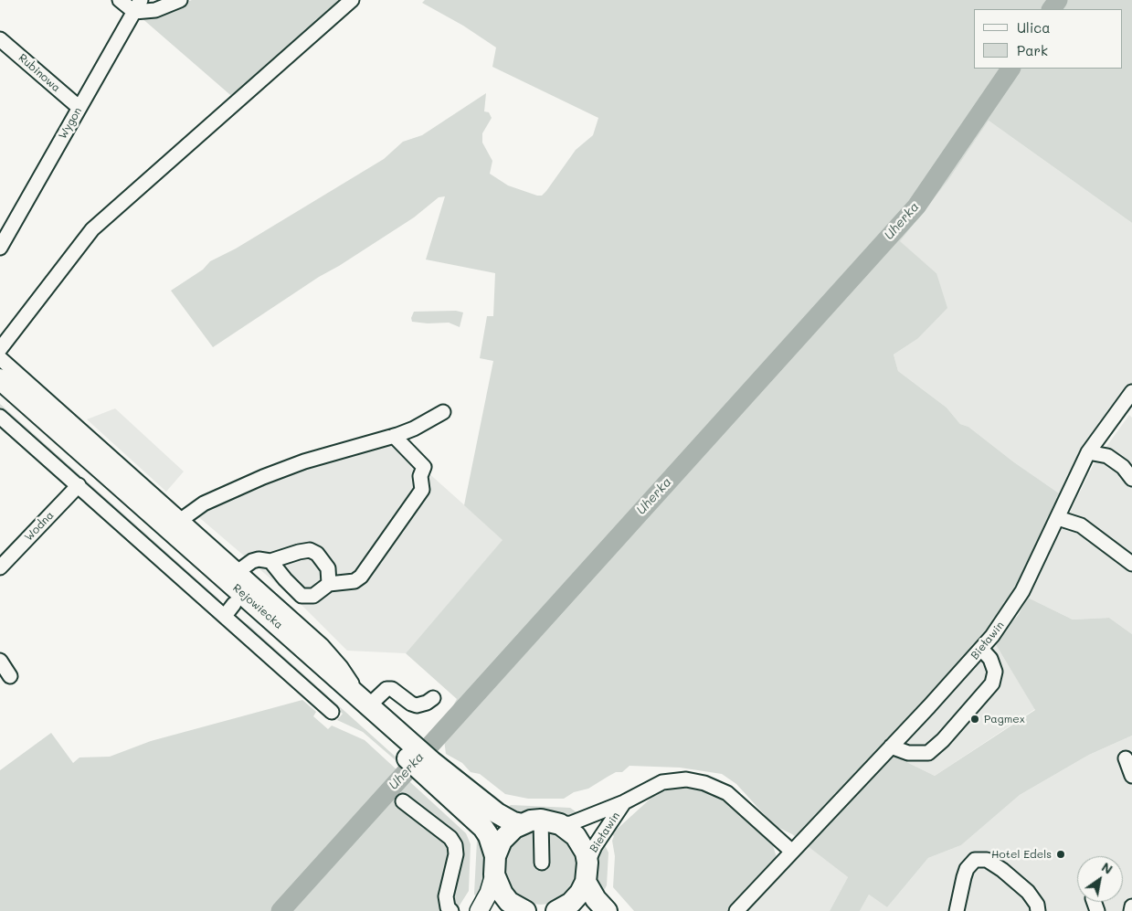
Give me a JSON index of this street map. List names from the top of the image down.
{
  "streets": {
    "highway": ["Rejowiecka"],
    "street": [
      "Rubinowa",
      "Wygon",
      "Wodna",
      "Bieławin"
    ]
  },
  "crossings": [
    ["Rubinowa", "Wygon"],
    ["Rejowiecka", "Bieławin"]
  ],
  "water": ["Uherka"],
  "places": ["Pagmex", "Hotel Edels"],
  "legend": ["Ulica", "Park"],
  "north": "top right"
}
